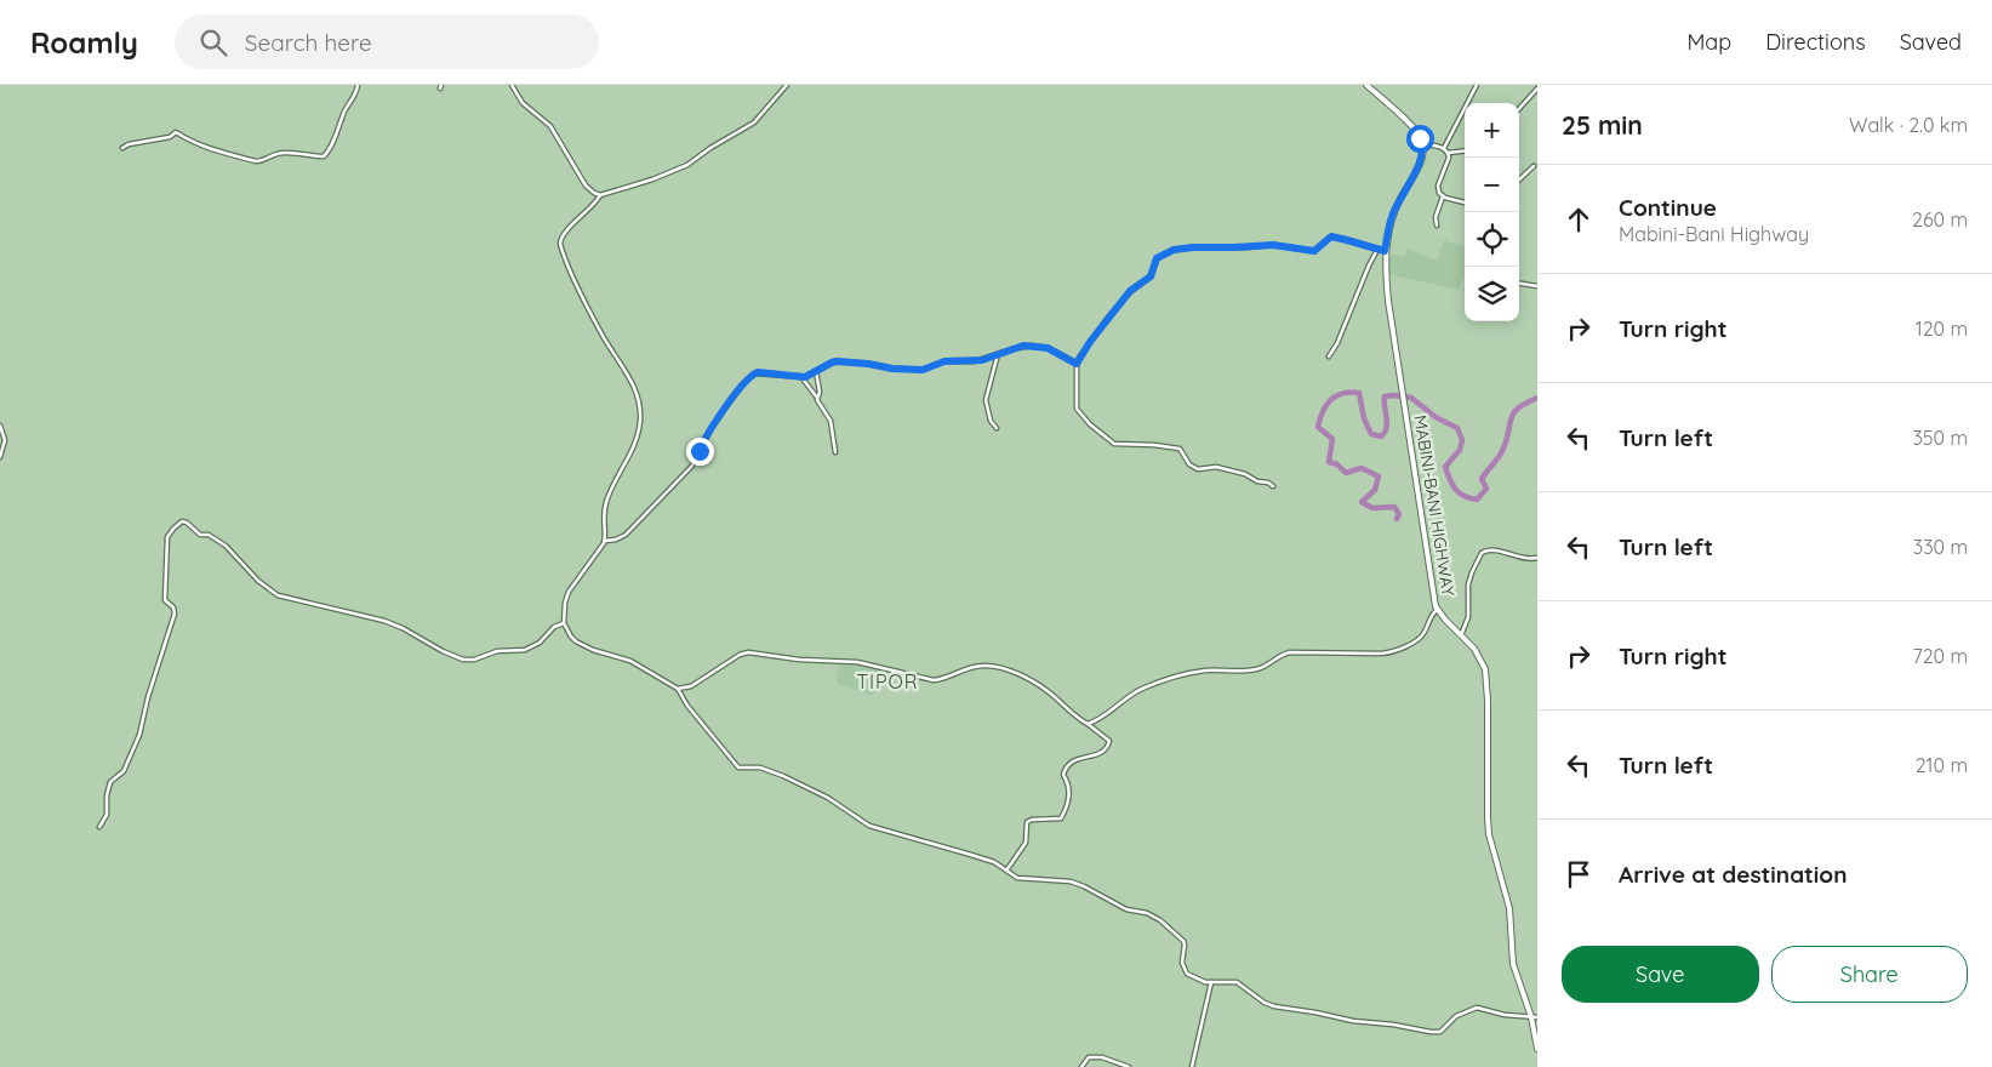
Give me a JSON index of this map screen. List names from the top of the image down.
{
  "streets": {
    "main road": ["MABINI-BANI HIGHWAY"]
  },
  "districts": ["TIPOR"],
  "page": {
    "header": "Roamly",
    "search": "Search here",
    "nav": ["Map", "Directions", "Saved"],
    "heading": ["25 min", "Walk · 2.0 km"],
    "map_buttons": ["+", "−"],
    "list": [
      ["Continue", "Mabini-Bani Highway", "260 m"],
      ["Turn right", "120 m"],
      ["Turn left", "350 m"],
      ["Turn left", "330 m"],
      ["Turn right", "720 m"],
      ["Turn left", "210 m"],
      "Arrive at destination"
    ],
    "buttons": ["Save", "Share"]
  }
}
